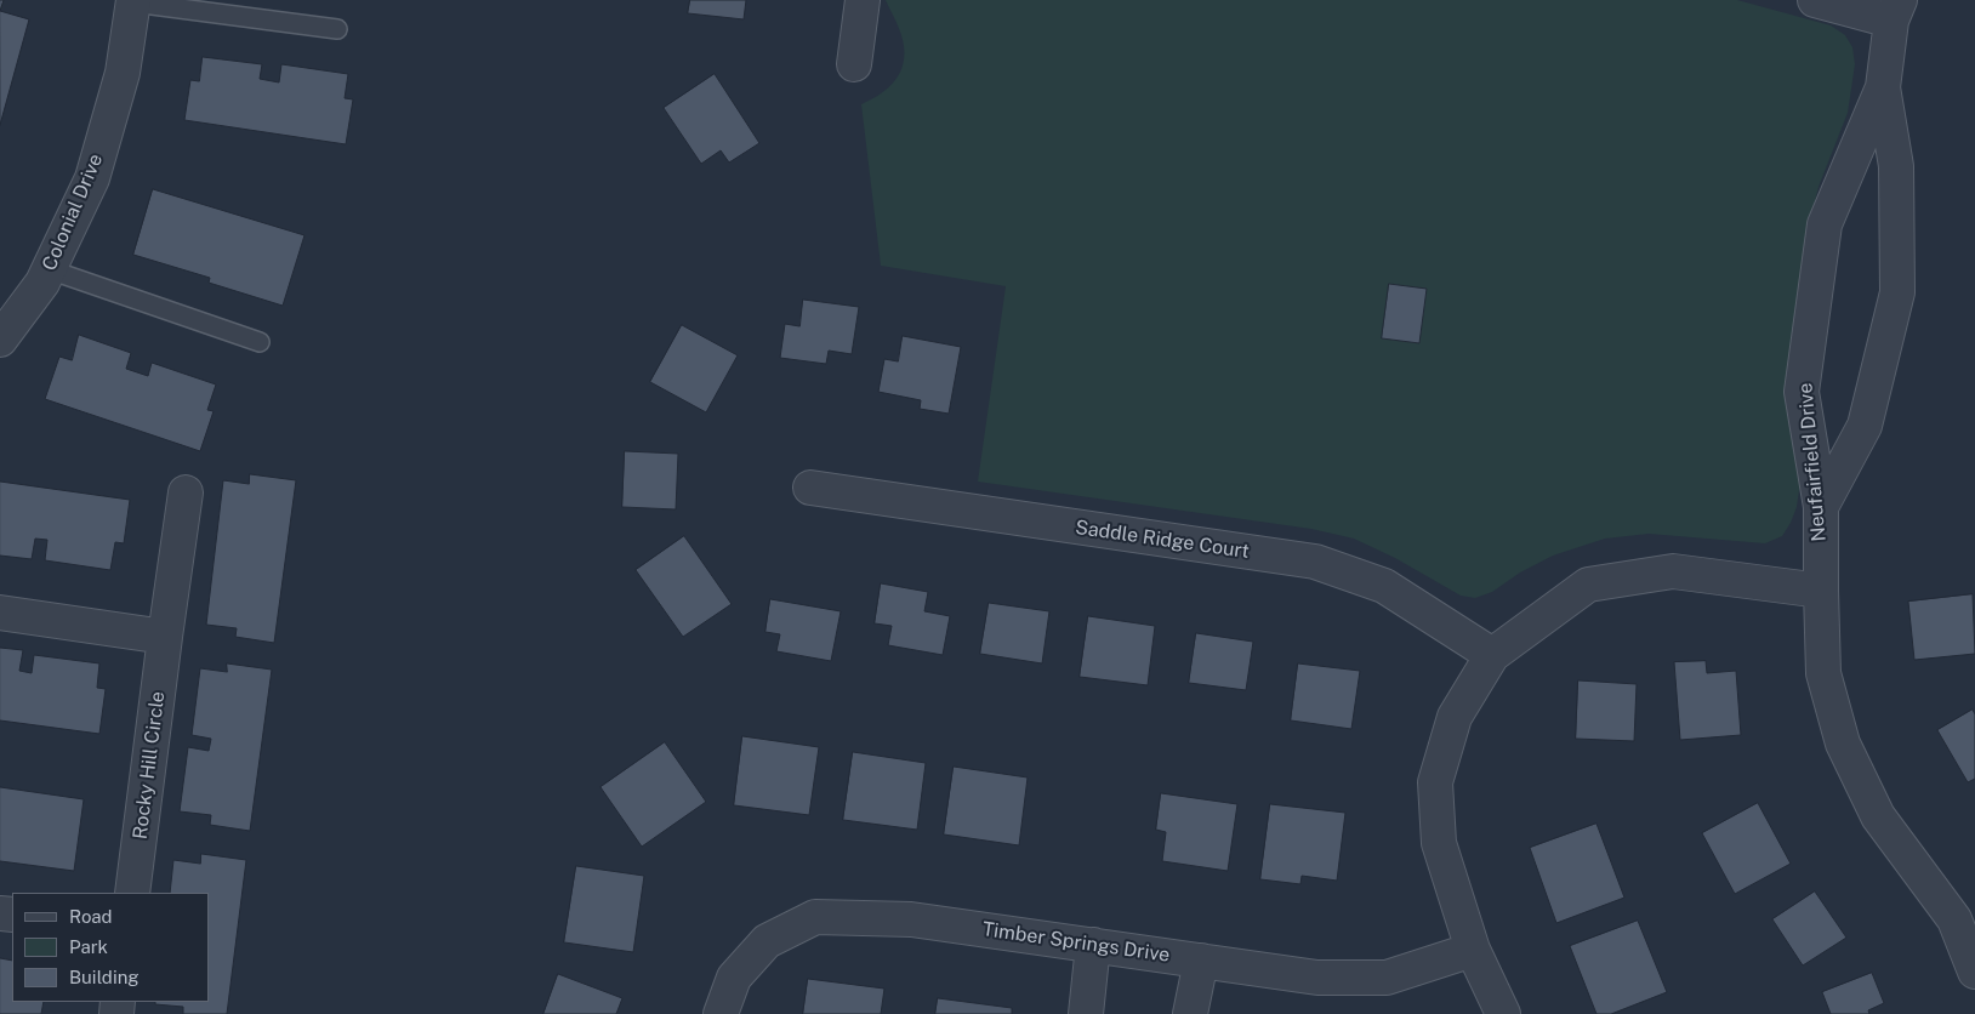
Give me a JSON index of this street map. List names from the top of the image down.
{
  "streets": {
    "street": [
      "Colonial Drive",
      "Neufairfield Drive",
      "Saddle Ridge Court",
      "Rocky Hill Circle",
      "Timber Springs Drive"
    ]
  },
  "legend": ["Road", "Park", "Building"]
}
